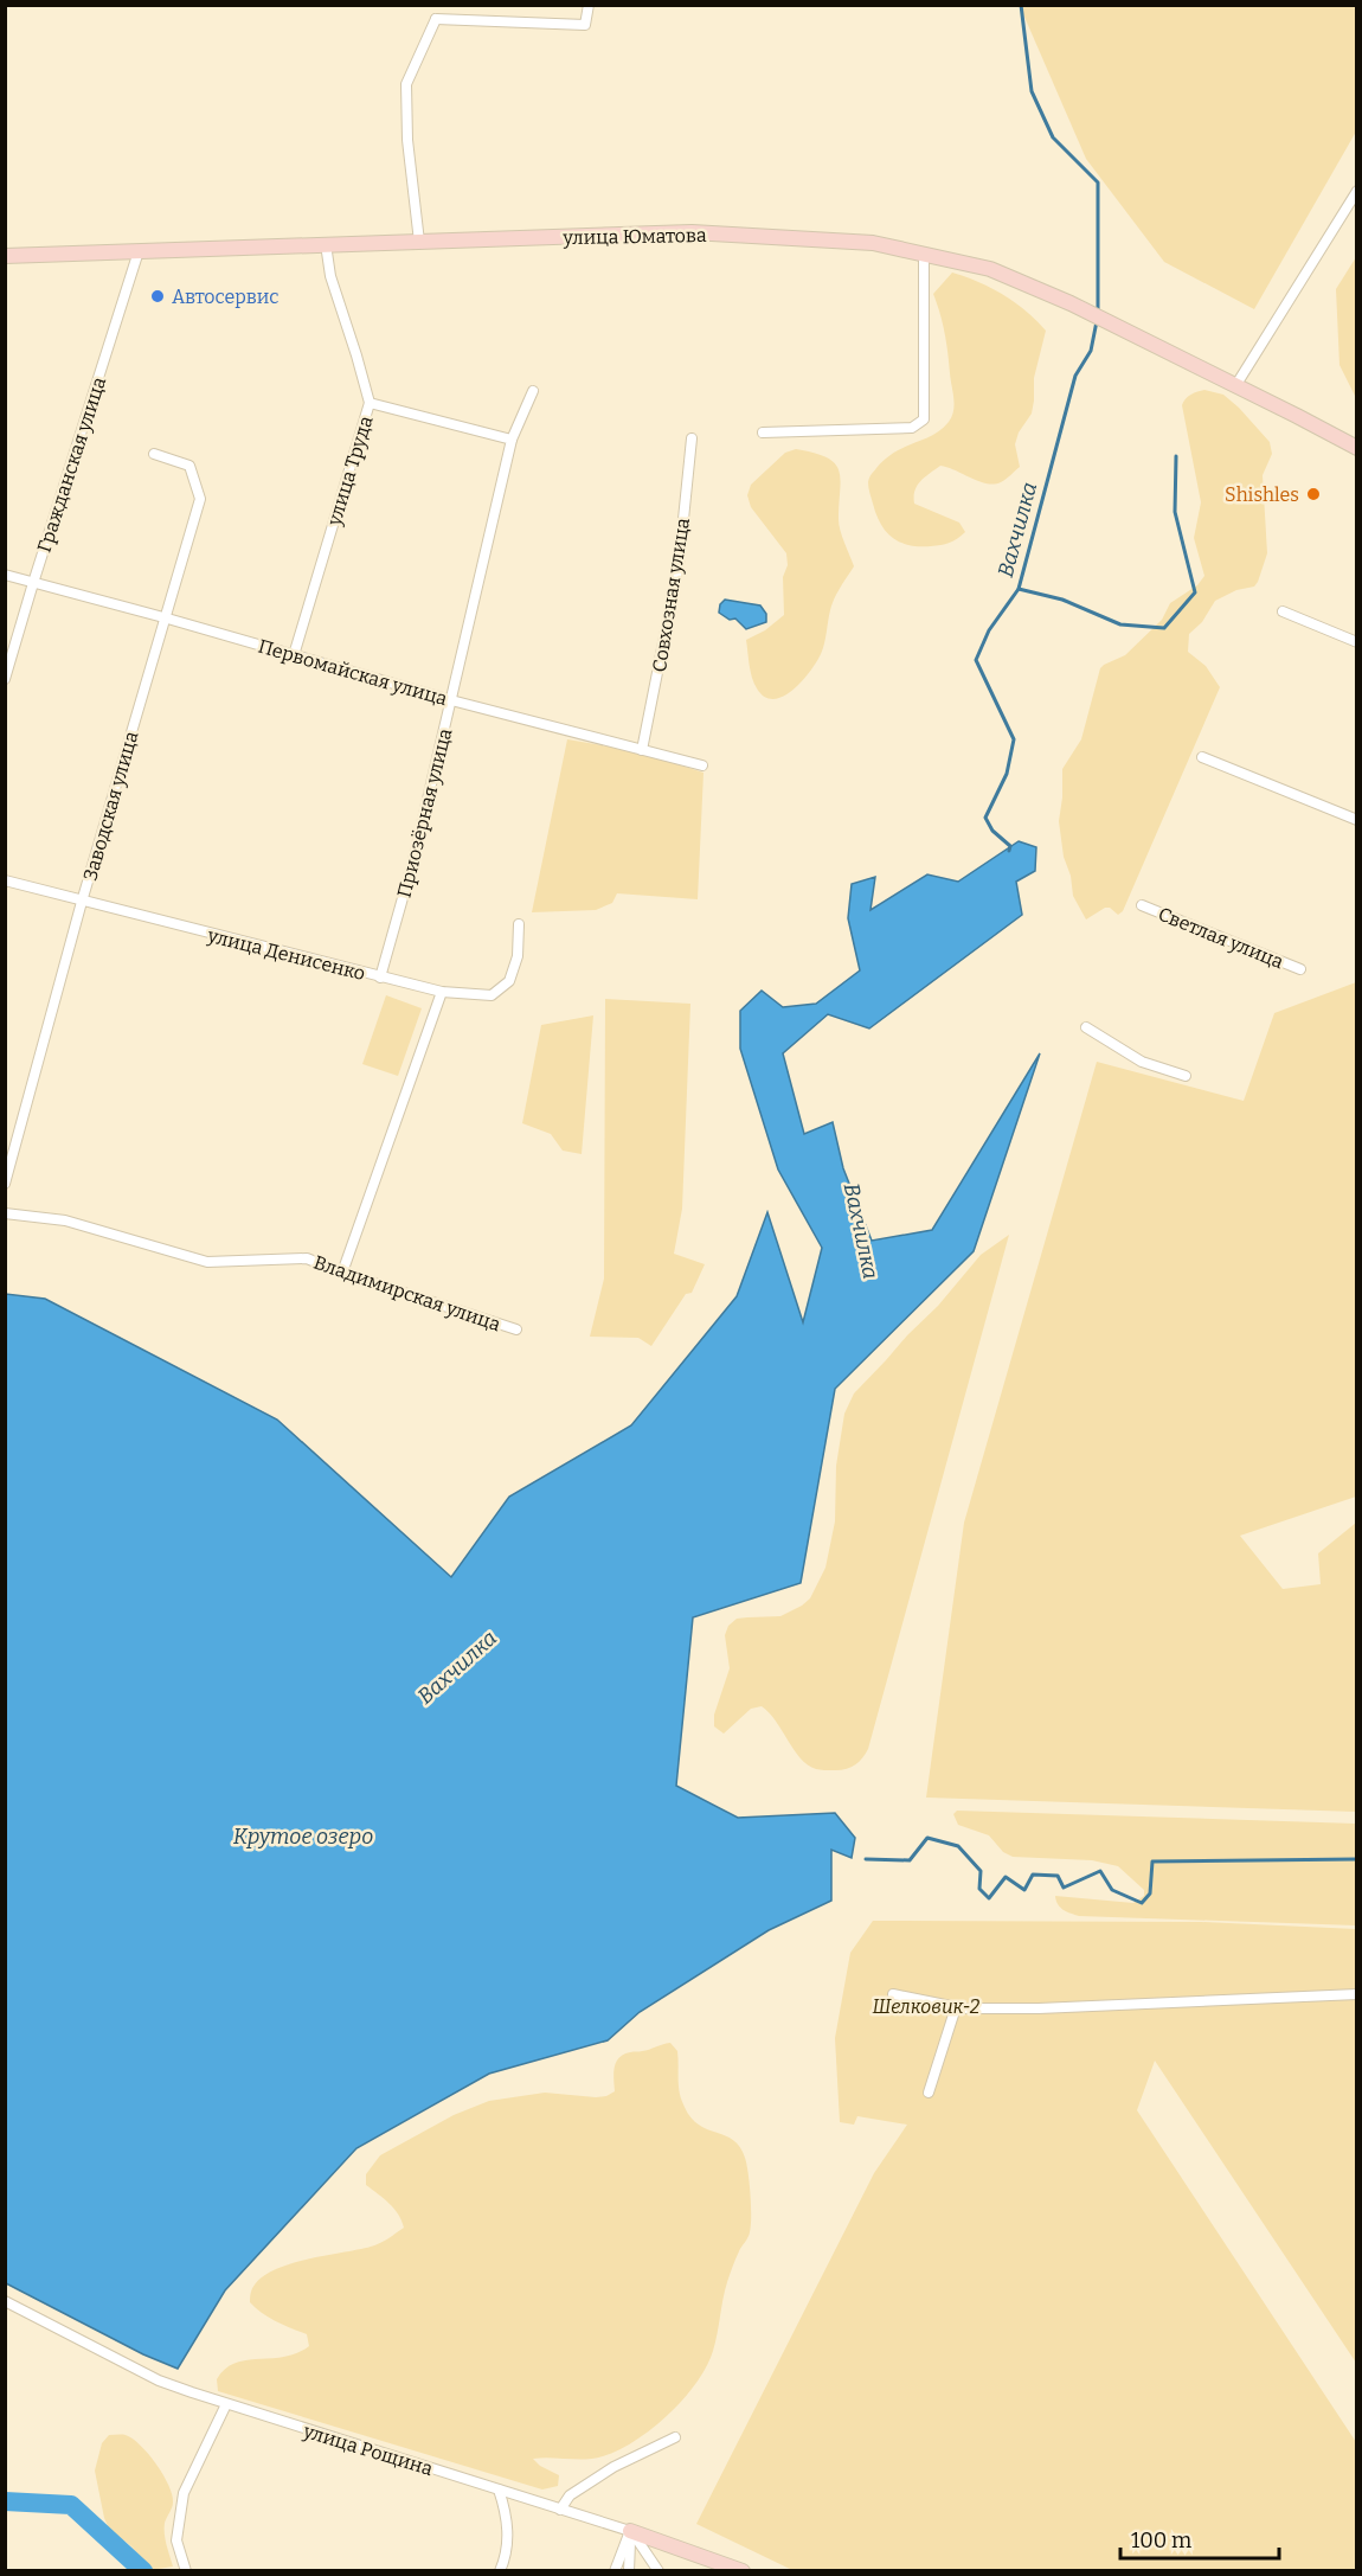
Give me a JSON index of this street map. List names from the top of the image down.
{
  "streets": {
    "main road": ["улица Юматова", "улица Рощина"],
    "street": [
      "Гражданская улица",
      "улица Труда",
      "Совхозная улица",
      "Первомайская улица",
      "Заводская улица",
      "Приозёрная улица",
      "Светлая улица",
      "улица Денисенко",
      "Владимирская улица"
    ]
  },
  "crossings": [
    ["улица Юматова", "Гражданская улица"],
    ["улица Юматова", "улица Труда"],
    ["Гражданская улица", "Первомайская улица"],
    ["улица Труда", "Первомайская улица"],
    ["Совхозная улица", "Первомайская улица"],
    ["Первомайская улица", "Заводская улица"],
    ["Первомайская улица", "Приозёрная улица"],
    ["Заводская улица", "улица Денисенко"],
    ["Приозёрная улица", "улица Денисенко"]
  ],
  "water": ["Вахчилка", "Крутое озеро"],
  "parks": ["Шелковик-2"],
  "places": ["Автосервис", "Shishles"],
  "scale_bar": "100 m"
}
